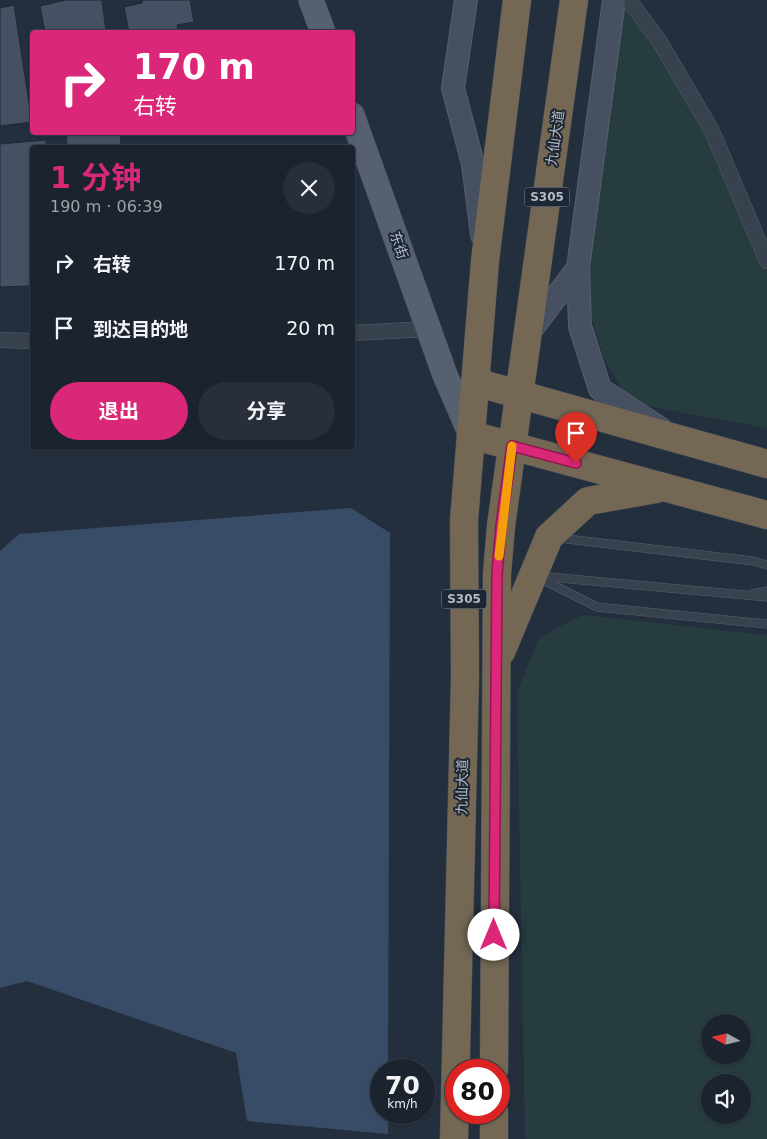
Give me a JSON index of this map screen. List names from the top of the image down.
{
  "streets": {
    "highway": ["九仙大道", "S305"],
    "main road": ["东街"]
  },
  "crossings": [
    ["九仙大道", "S305"],
    ["S305", "东街"]
  ],
  "north": "left",
  "page": {
    "turn": ["170 m", "右转"],
    "heading": ["1 分钟", "190 m · 06:39"],
    "list": [
      {
        "name": "右转",
        "value": "170 m"
      },
      {
        "name": "到达目的地",
        "value": "20 m"
      }
    ],
    "buttons": ["退出", "分享"],
    "speed": "70 km/h",
    "limit": "80"
  }
}
